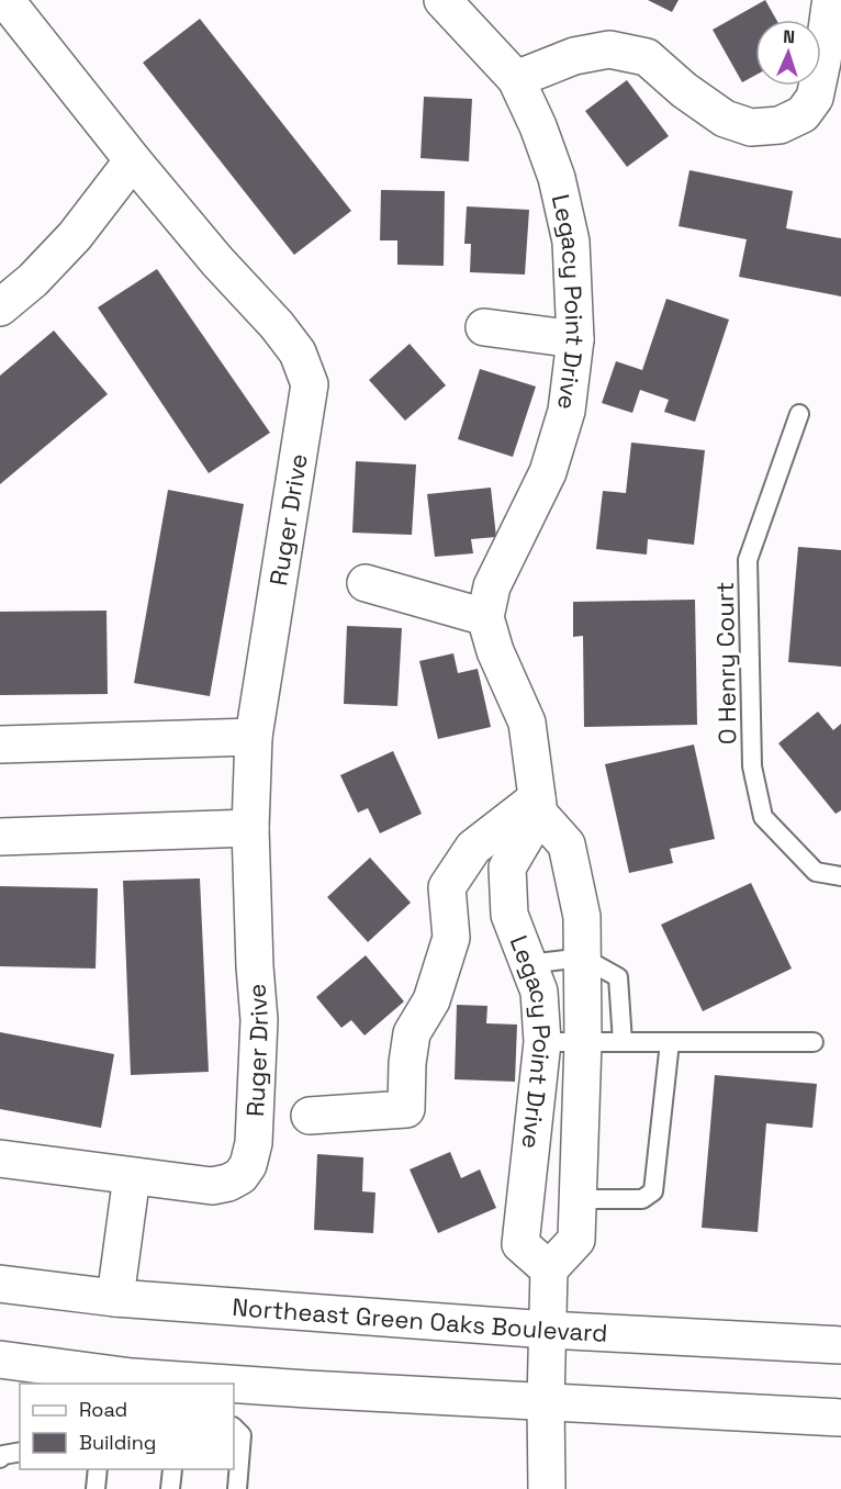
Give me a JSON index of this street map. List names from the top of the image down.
{
  "streets": {
    "street": ["Legacy Point Drive", "Ruger Drive", "Northeast Green Oaks Boulevard"],
    "lane": ["O Henry Court"]
  },
  "legend": ["Road", "Building"],
  "north": "top"
}
